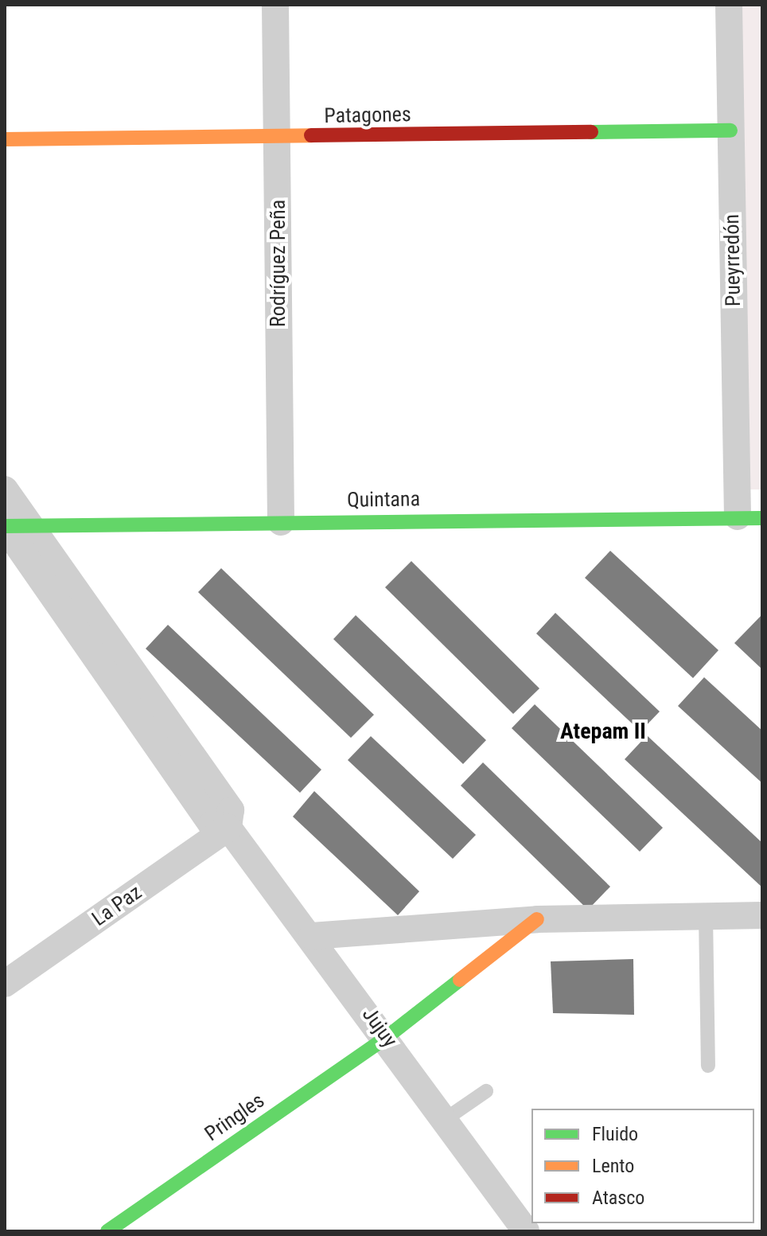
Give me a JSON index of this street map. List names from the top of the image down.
{
  "streets": {
    "street": [
      "Patagones",
      "Pueyrredón",
      "Rodríguez Peña",
      "Quintana",
      "La Paz",
      "Jujuy",
      "Pringles"
    ]
  },
  "crossings": [
    ["Patagones", "Pueyrredón"],
    ["Patagones", "Rodríguez Peña"],
    ["Pueyrredón", "Quintana"],
    ["Rodríguez Peña", "Quintana"],
    ["La Paz", "Jujuy"],
    ["Jujuy", "Pringles"]
  ],
  "districts": ["Atepam II"],
  "legend": ["Fluido", "Lento", "Atasco"]
}
